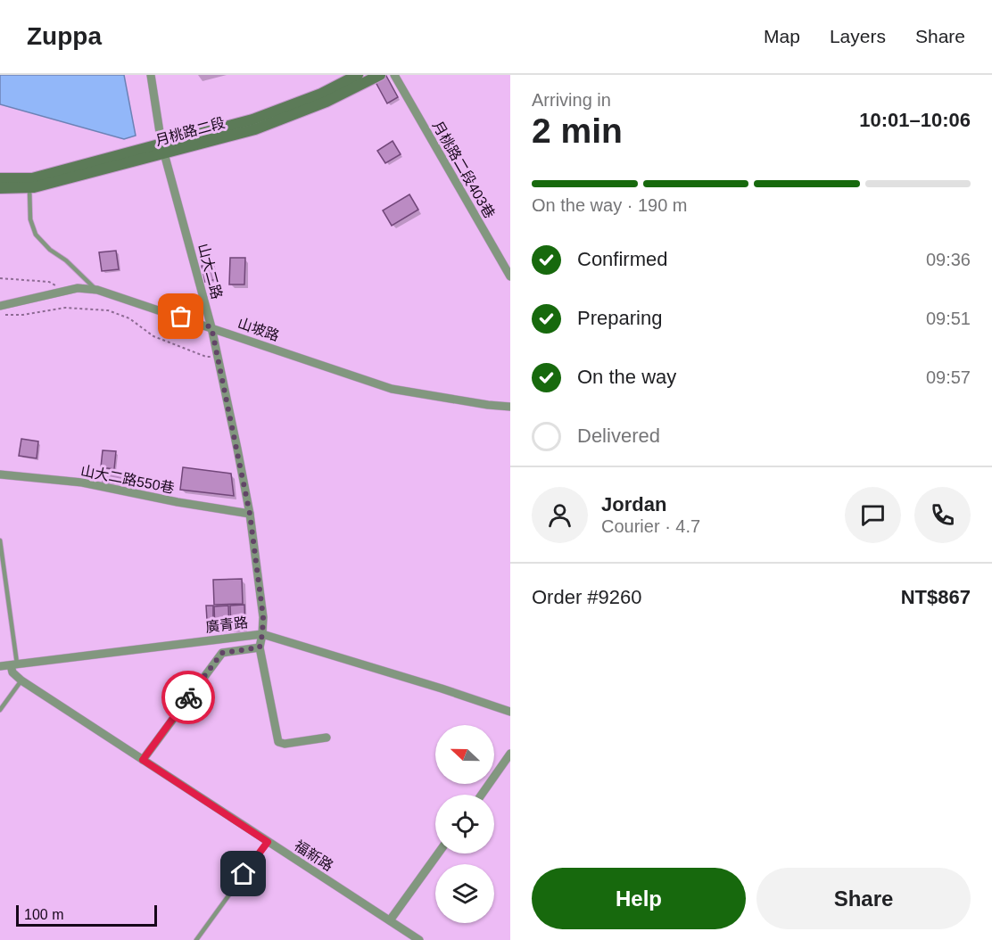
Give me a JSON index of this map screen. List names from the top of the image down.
{
  "streets": {
    "street": [
      "月桃路二段",
      "月桃路二段403巷",
      "山大二路",
      "山坡路",
      "山大二路550巷",
      "廣青路",
      "福新路"
    ]
  },
  "crossings": [
    ["月桃路二段", "山大二路"],
    ["山大二路", "山坡路"],
    ["山大二路", "山大二路550巷"],
    ["山大二路", "廣青路"],
    ["廣青路", "福新路"]
  ],
  "scale_bar": "100 m",
  "north": "left",
  "page": {
    "header": "Zuppa",
    "nav": ["Map", "Layers", "Share"],
    "heading": ["2 min", "Arriving in", "10:01–10:06"],
    "panel": [
      "Jordan",
      "Courier · 4.7",
      "Order #9260",
      "NT$867"
    ],
    "bar": "On the way · 190 m",
    "list": [
      ["Confirmed", "09:36"],
      ["Preparing", "09:51"],
      ["On the way", "09:57"],
      "Delivered"
    ],
    "buttons": ["Help", "Share"],
    "scale": "100 m"
  }
}
